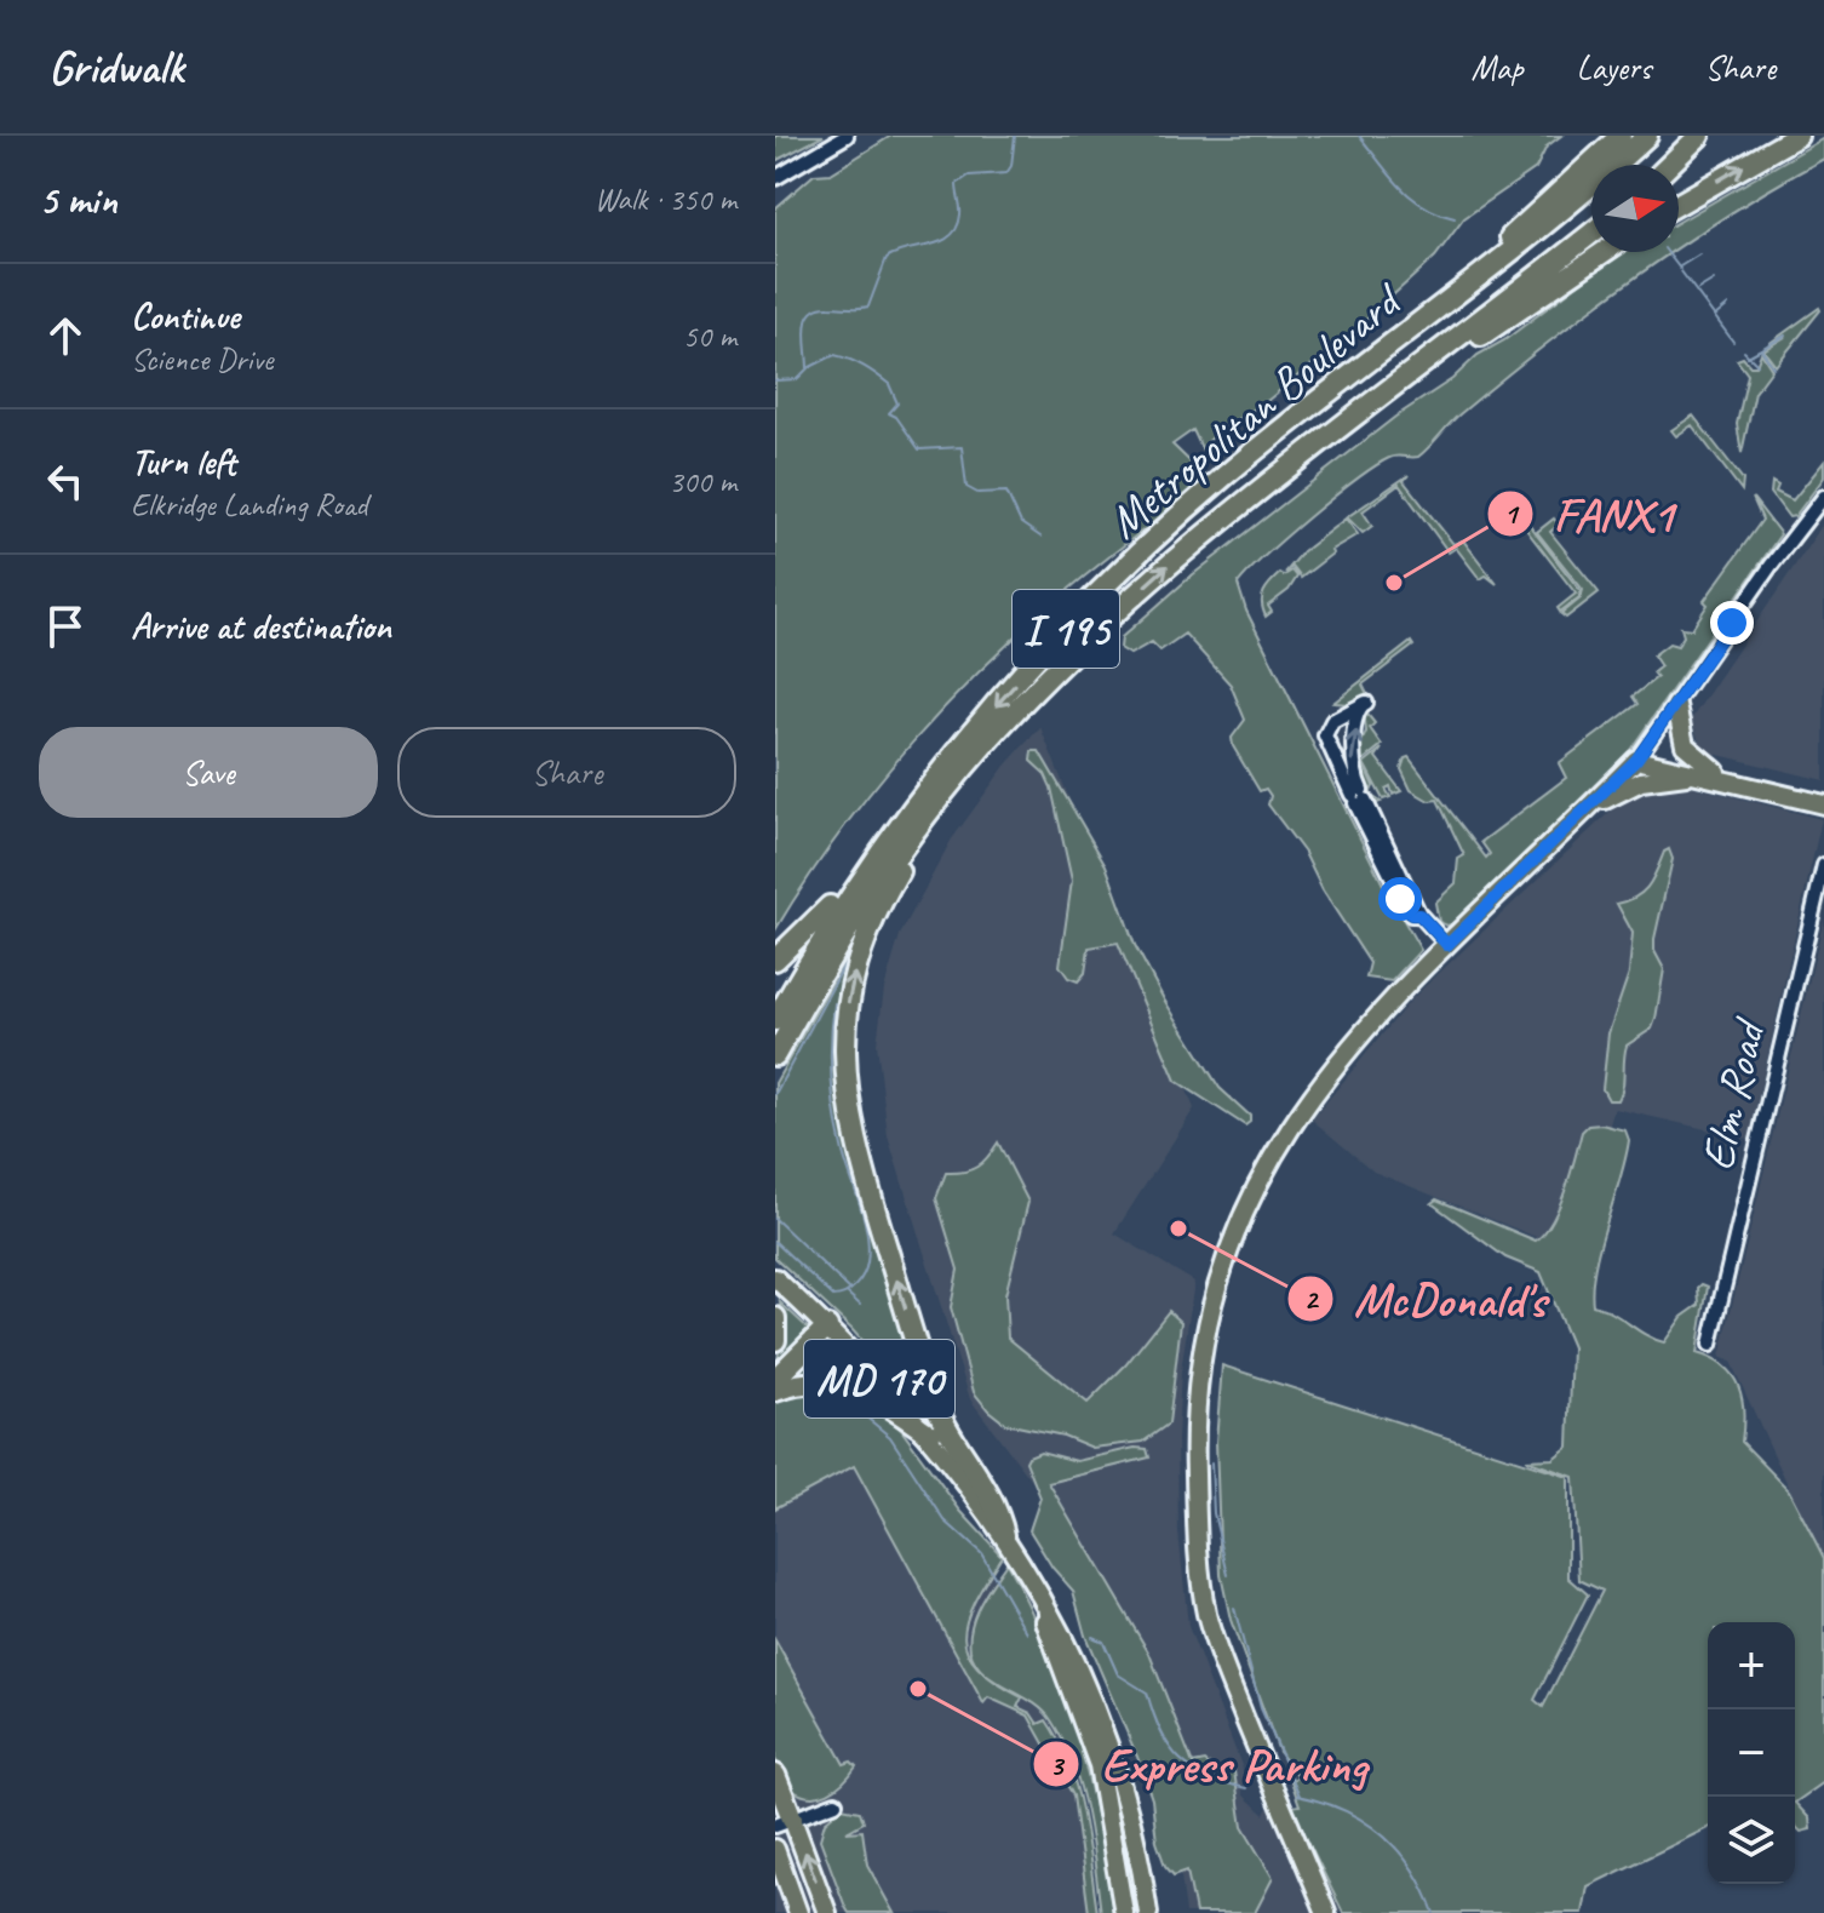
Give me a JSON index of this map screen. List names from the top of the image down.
{
  "streets": {
    "highway": ["Metropolitan Boulevard", "I 195"],
    "main road": ["MD 170"],
    "street": ["Elm Road"]
  },
  "places": ["FANX1", "McDonald's", "Express Parking"],
  "north": "right",
  "page": {
    "header": "Gridwalk",
    "nav": ["Map", "Layers", "Share"],
    "heading": ["5 min", "Walk · 350 m"],
    "list": [
      ["Continue", "Science Drive", "50 m"],
      ["Turn left", "Elkridge Landing Road", "300 m"],
      "Arrive at destination"
    ],
    "buttons": ["Save", "Share"],
    "map_buttons": ["+", "−"]
  }
}
